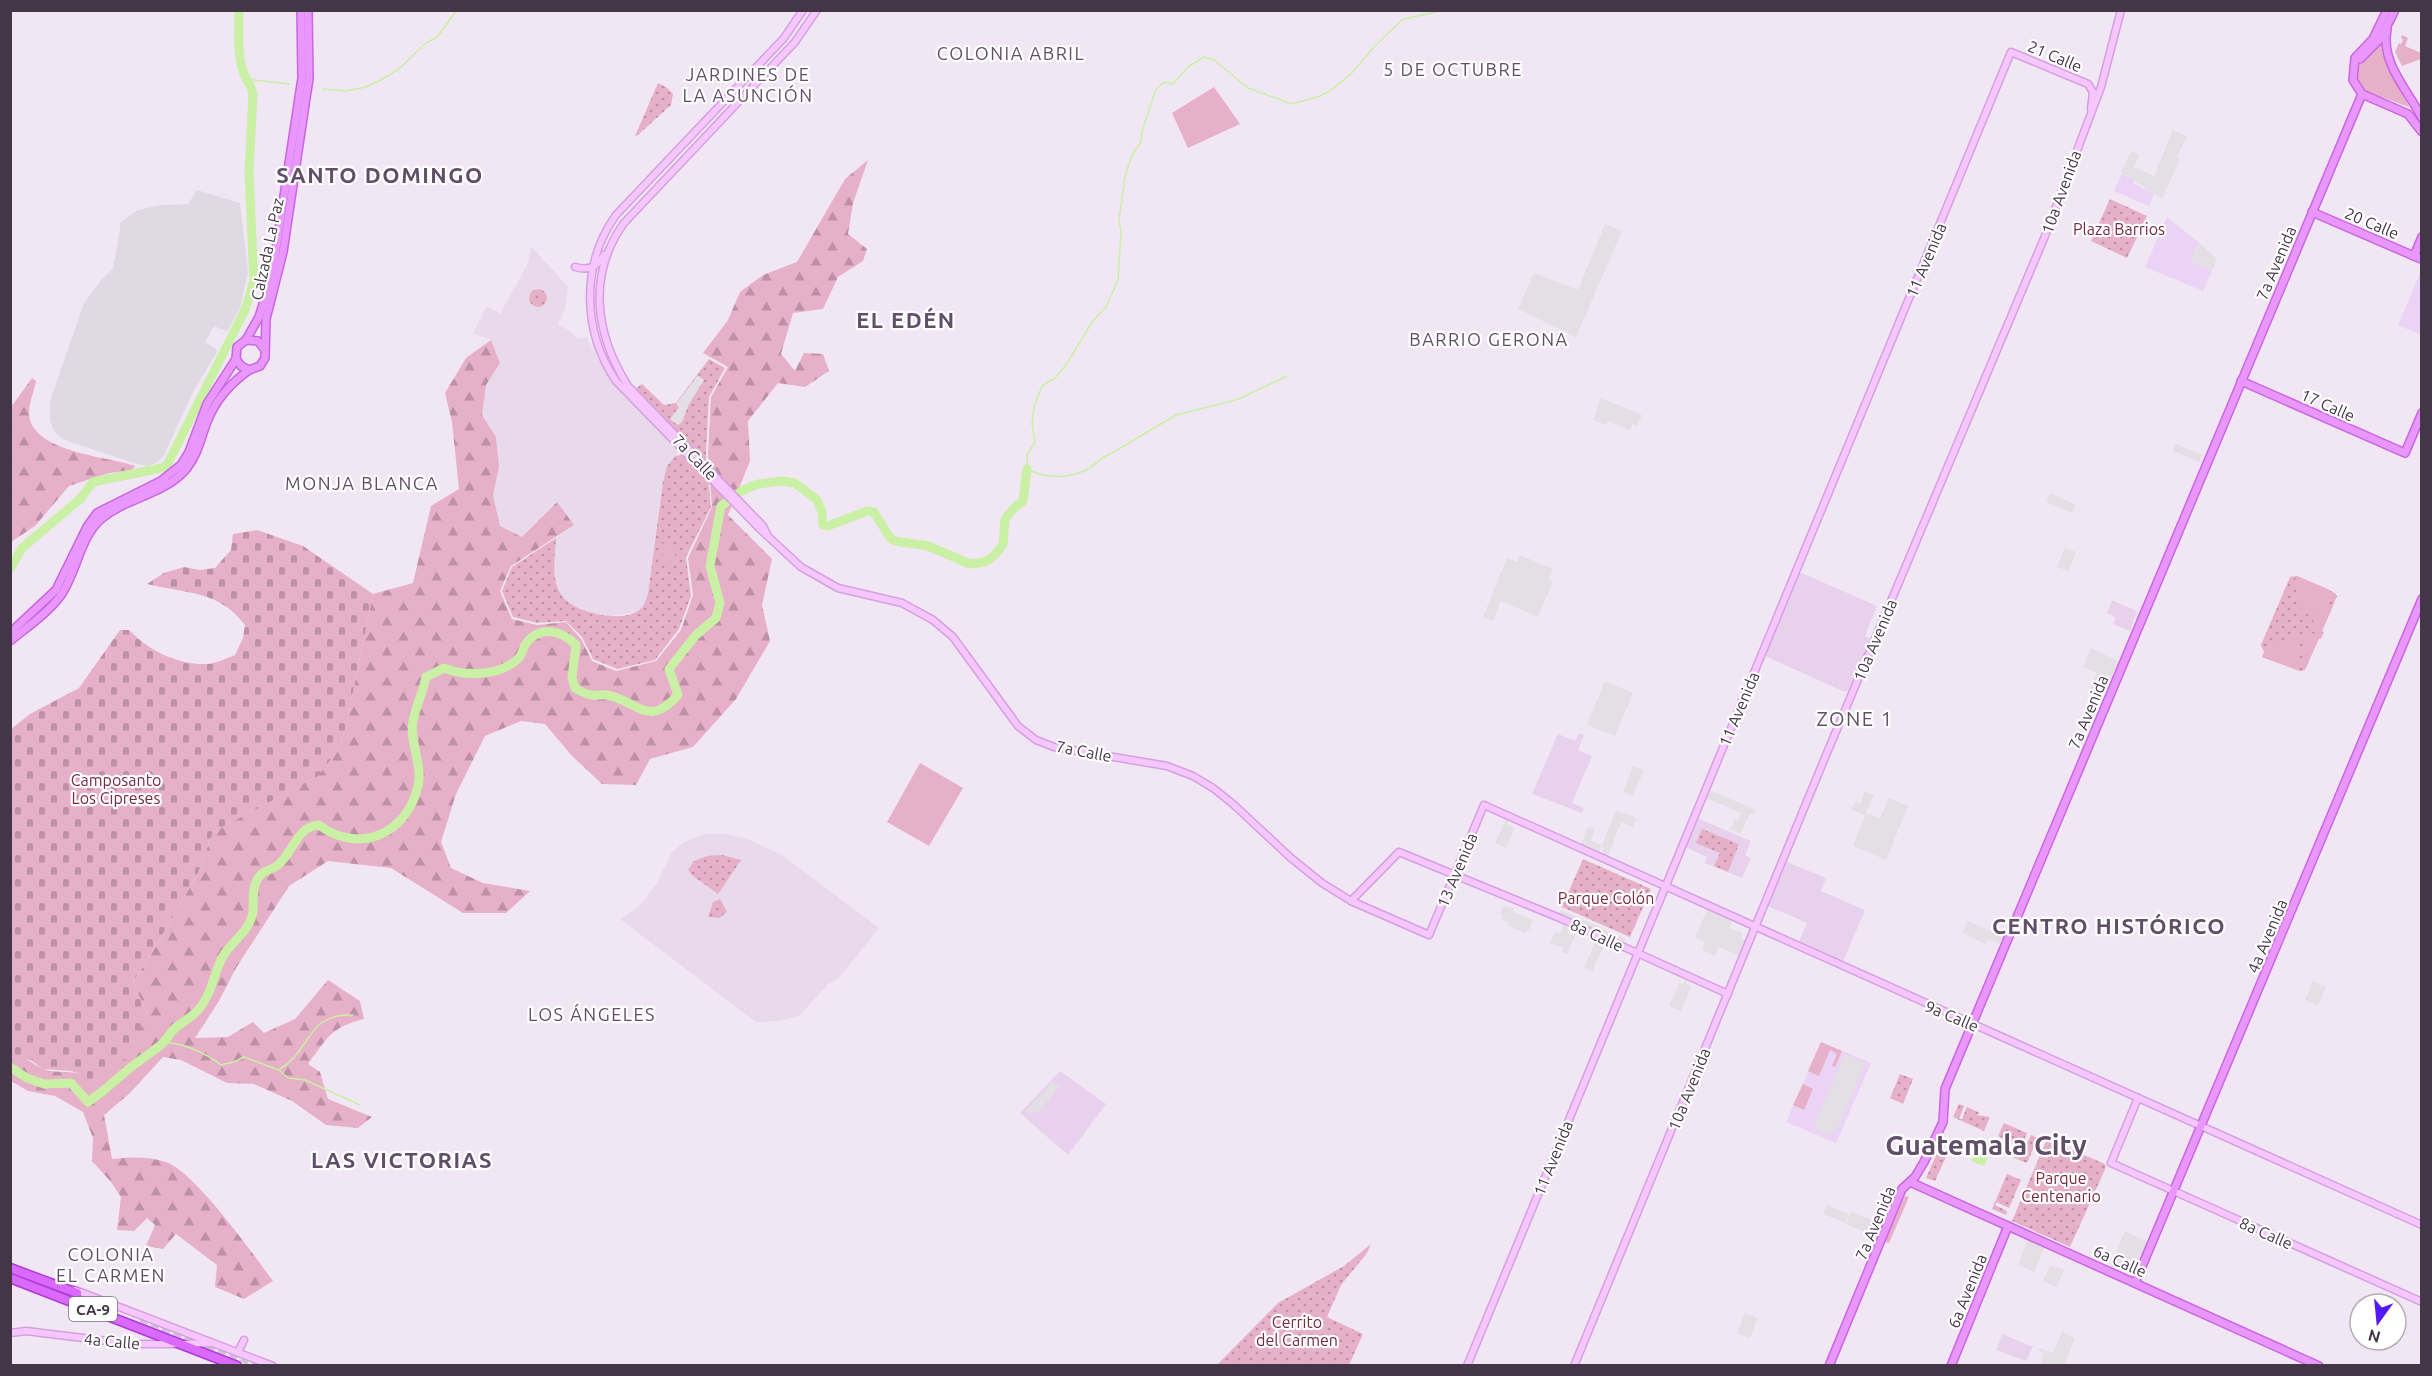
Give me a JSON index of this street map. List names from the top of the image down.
{
  "streets": {
    "highway": ["CA-9"],
    "main road": [
      "21 Calle",
      "10a Avenida",
      "20 Calle",
      "Calzada La Paz",
      "11 Avenida",
      "7a Avenida",
      "17 Calle",
      "7a Calle",
      "13 Avenida",
      "8a Calle",
      "4a Avenida",
      "9a Calle",
      "6a Calle",
      "6a Avenida",
      "4a Calle"
    ]
  },
  "crossings": [
    ["21 Calle", "10a Avenida"],
    ["21 Calle", "11 Avenida"],
    ["10a Avenida", "8a Calle"],
    ["10a Avenida", "9a Calle"],
    ["20 Calle", "7a Avenida"],
    ["11 Avenida", "8a Calle"],
    ["11 Avenida", "9a Calle"],
    ["7a Avenida", "17 Calle"],
    ["7a Avenida", "9a Calle"],
    ["7a Avenida", "6a Calle"],
    ["7a Calle", "13 Avenida"],
    ["7a Calle", "8a Calle"],
    ["13 Avenida", "8a Calle"],
    ["13 Avenida", "9a Calle"],
    ["8a Calle", "4a Avenida"],
    ["8a Calle", "9a Calle"],
    ["4a Avenida", "9a Calle"],
    ["4a Avenida", "6a Calle"],
    ["6a Calle", "6a Avenida"],
    ["CA-9", "4a Calle"]
  ],
  "districts": [
    "COLONIA ABRIL",
    "5 DE OCTUBRE",
    "JARDINES DE LA ASUNCIÓN",
    "SANTO DOMINGO",
    "EL EDÉN",
    "BARRIO GERONA",
    "MONJA BLANCA",
    "ZONE 1",
    "CENTRO HISTÓRICO",
    "LOS ÁNGELES",
    "Guatemala City",
    "LAS VICTORIAS",
    "COLONIA EL CARMEN"
  ],
  "parks": [
    "Plaza Barrios",
    "Camposanto Los Cipreses",
    "Parque Colón",
    "Parque Centenario",
    "Cerrito del Carmen"
  ],
  "north": "bottom"
}
